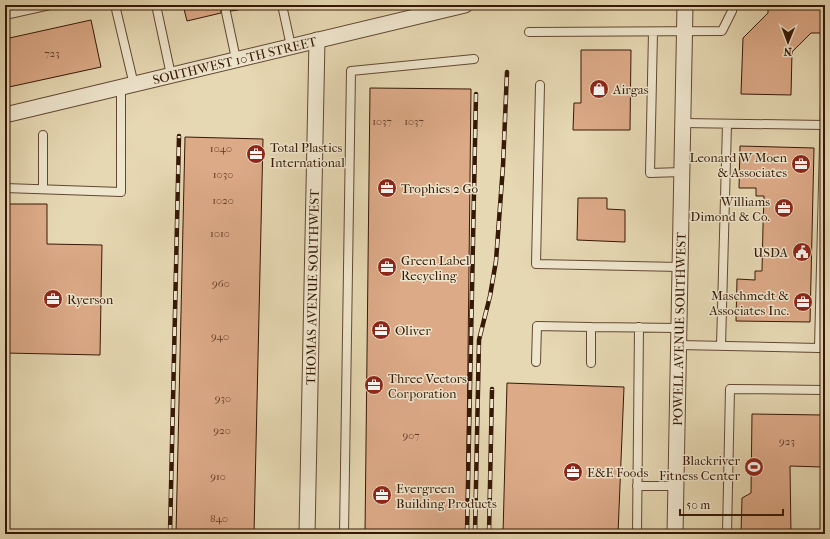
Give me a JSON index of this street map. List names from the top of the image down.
{
  "streets": {
    "street": ["SOUTHWEST 10TH STREET", "THOMAS AVENUE SOUTHWEST", "POWELL AVENUE SOUTHWEST"]
  },
  "crossings": [
    ["SOUTHWEST 10TH STREET", "THOMAS AVENUE SOUTHWEST"]
  ],
  "places": {
    "shop": ["Airgas"],
    "office": [
      "Total Plastics International",
      "Leonard W Moen & Associates",
      "Trophies 2 Go",
      "Williams Dimond & Co.",
      "Green Label Recycling",
      "Ryerson",
      "Maschmedt & Associates Inc.",
      "Oliver",
      "Three Vectors Corporation",
      "E&E Foods",
      "Evergreen Building Products"
    ],
    "public building": ["USDA"],
    "sports": ["Blackriver Fitness Center"]
  },
  "house_numbers": [
    "723",
    "1037",
    "1037",
    "1040",
    "1030",
    "1020",
    "1010",
    "960",
    "940",
    "930",
    "920",
    "907",
    "923",
    "910",
    "840"
  ],
  "scale_bar": "50 m",
  "north": "bottom"
}
